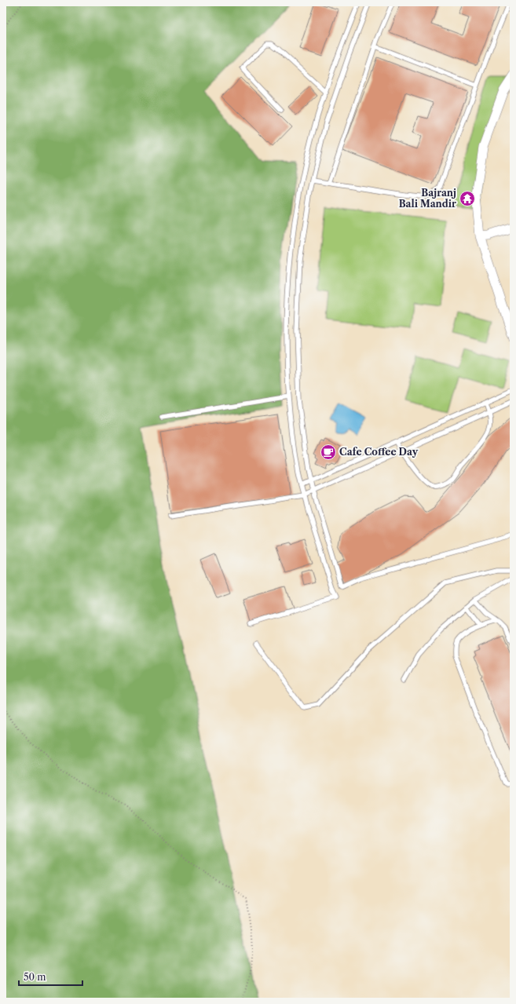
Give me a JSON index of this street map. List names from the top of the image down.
{
  "places": {
    "temple": ["Bajranj Bali Mandir"],
    "cafe": ["Cafe Coffee Day"]
  },
  "scale_bar": "50 m"
}
